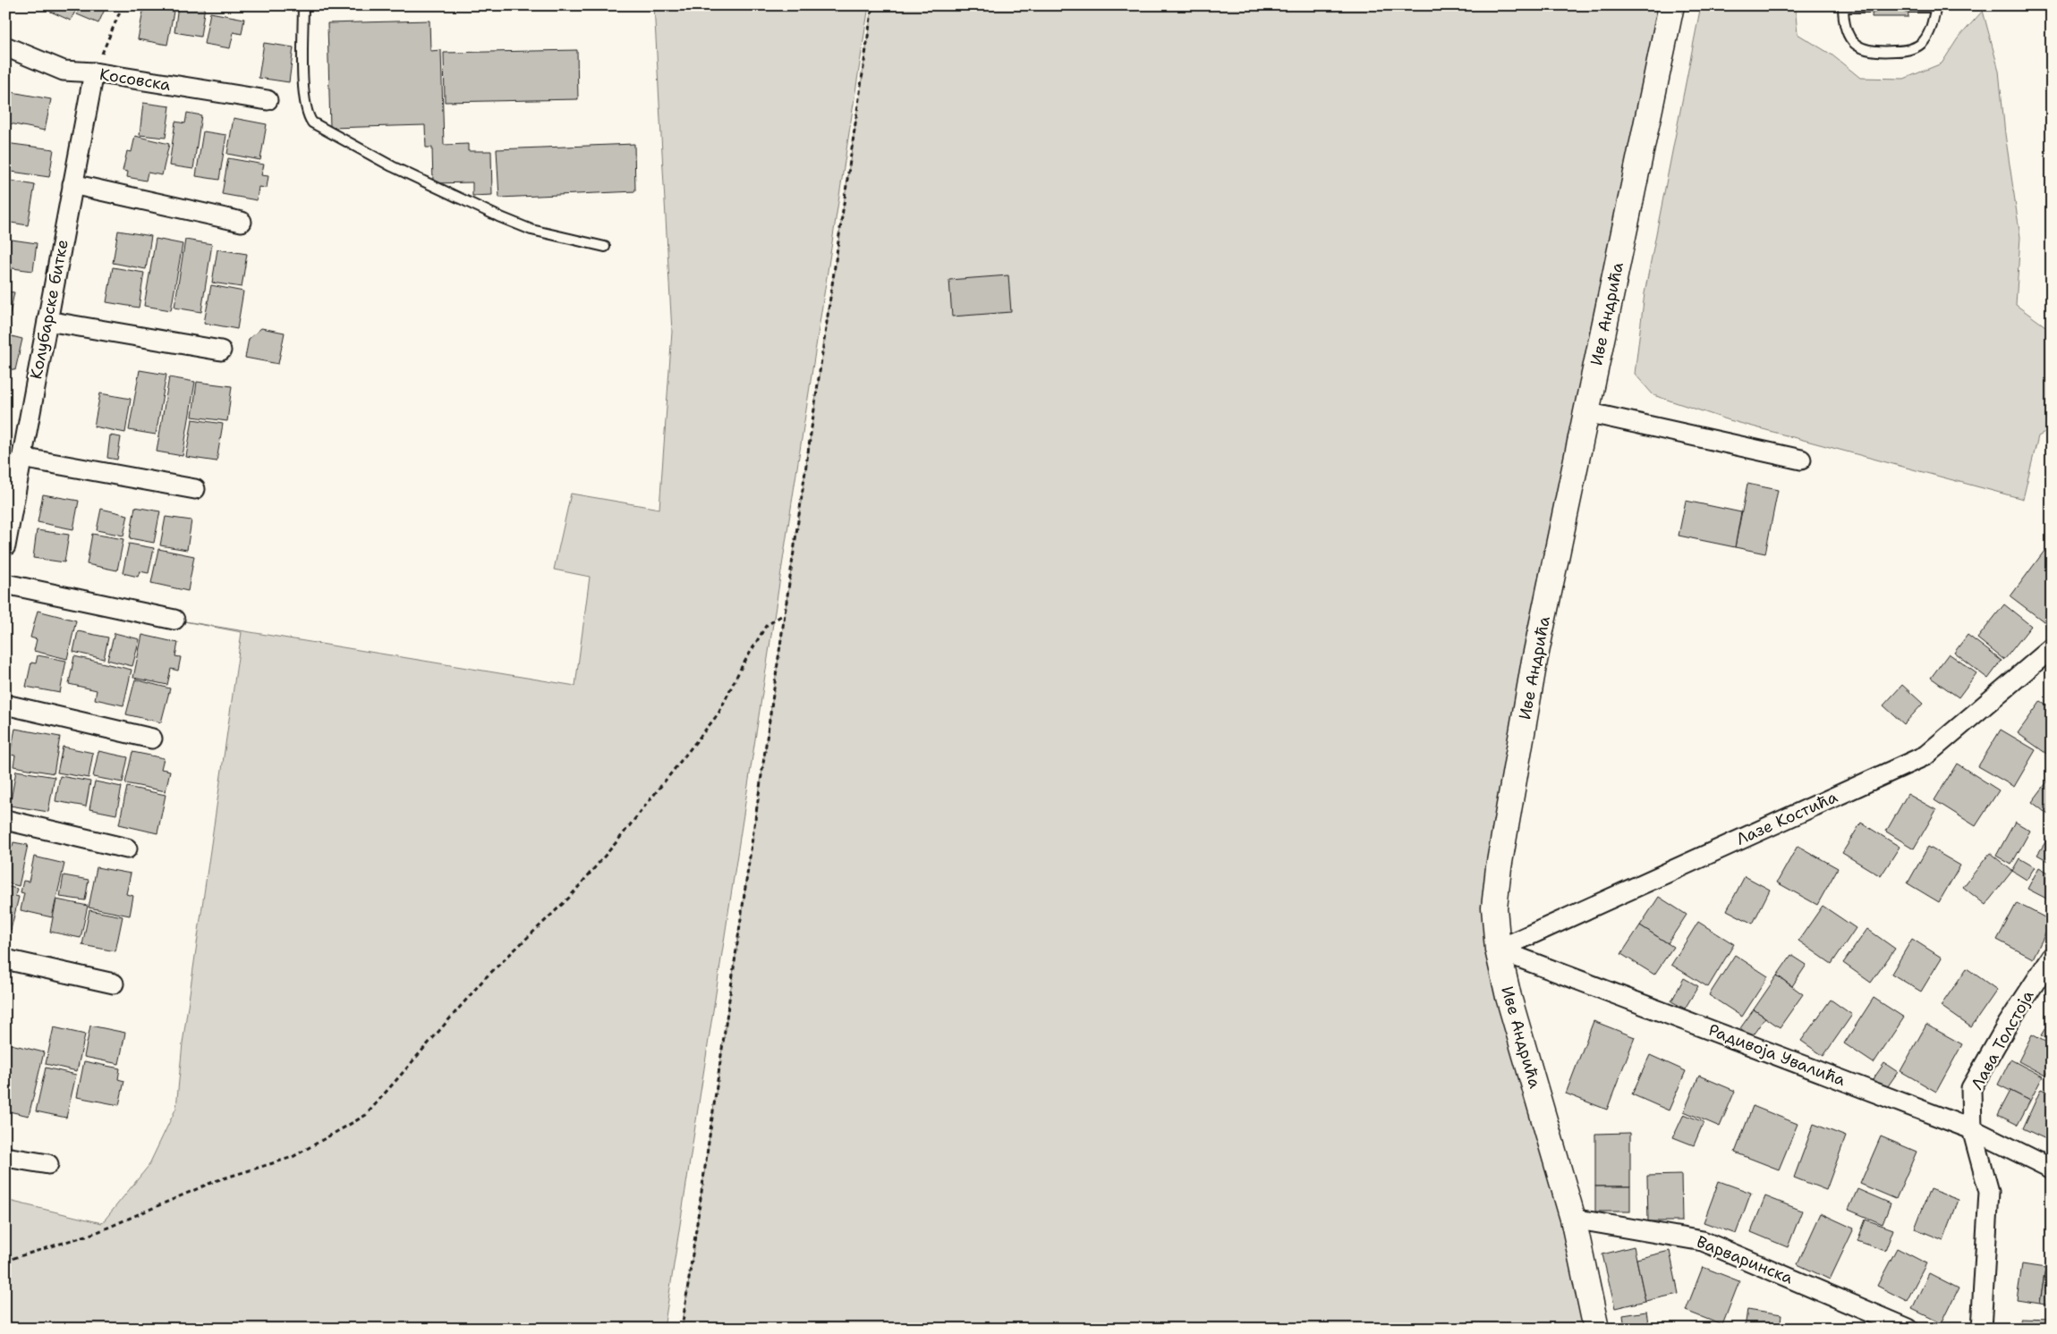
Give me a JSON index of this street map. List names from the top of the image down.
{
  "streets": {
    "street": [
      "Косовска",
      "Колубарске битке",
      "Иве Андрића",
      "Лазе Костића",
      "Лава Толстоја",
      "Радивоја Увалића",
      "Варваринска"
    ]
  },
  "crossings": [
    ["Косовска", "Колубарске битке"],
    ["Иве Андрића", "Лазе Костића"],
    ["Иве Андрића", "Радивоја Увалића"],
    ["Иве Андрића", "Варваринска"],
    ["Лазе Костића", "Радивоја Увалића"],
    ["Лава Толстоја", "Радивоја Увалића"]
  ]
}
